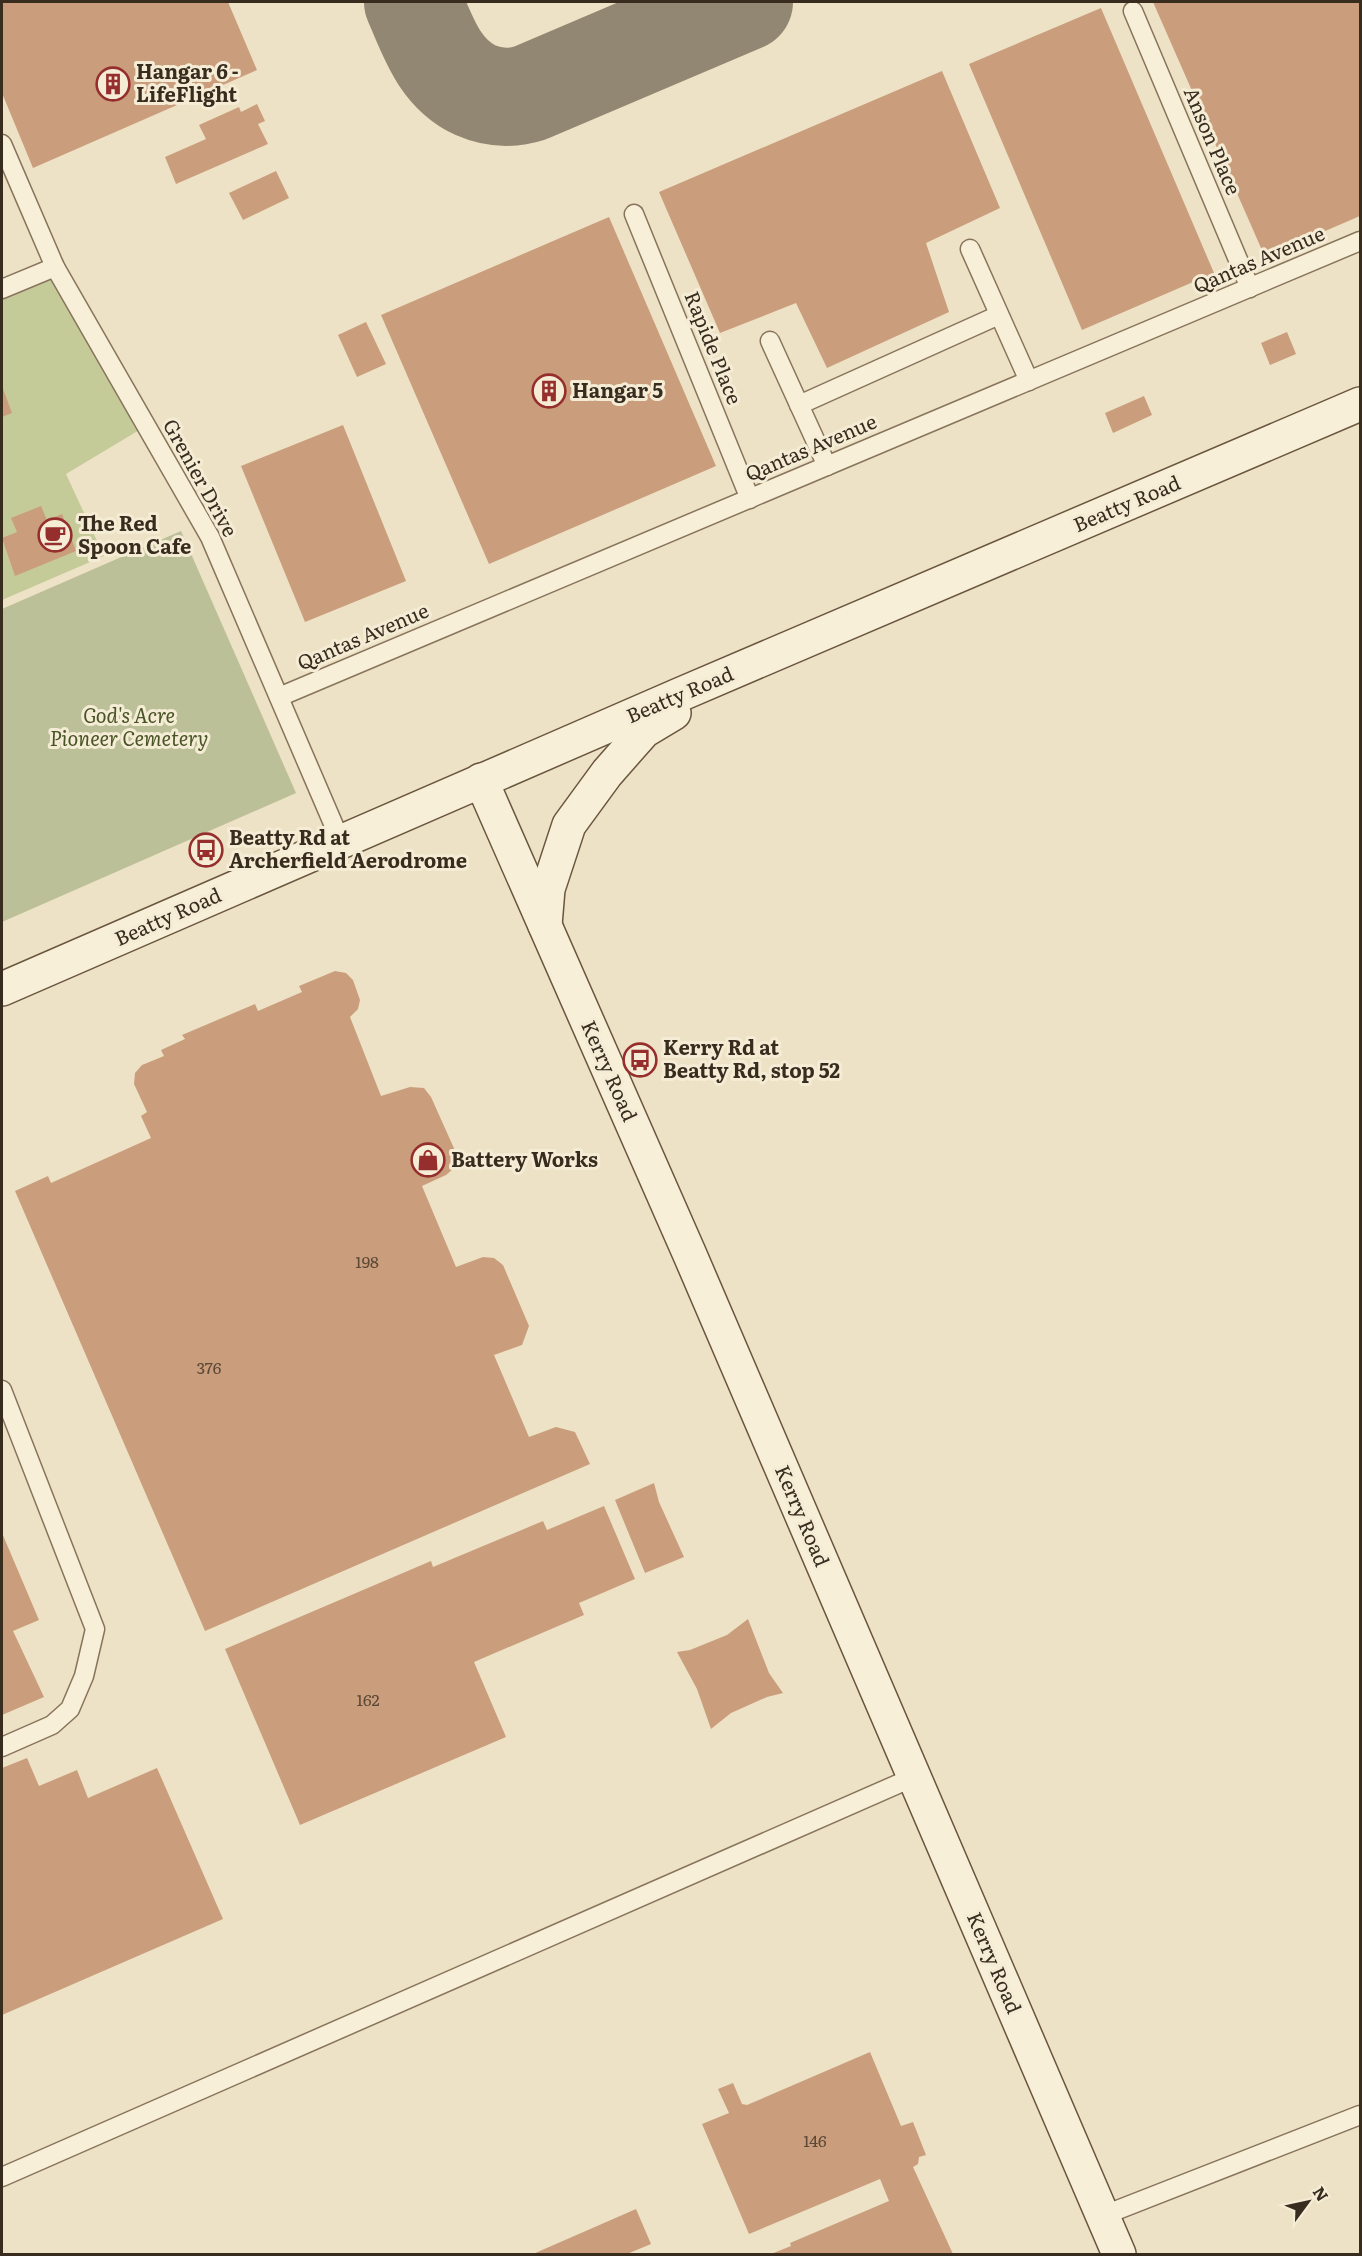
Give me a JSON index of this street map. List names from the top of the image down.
{
  "streets": {
    "main road": ["Beatty Road", "Kerry Road"],
    "lane": [
      "Anson Place",
      "Qantas Avenue",
      "Rapide Place",
      "Grenier Drive"
    ]
  },
  "crossings": [
    ["Anson Place", "Qantas Avenue"],
    ["Qantas Avenue", "Rapide Place"],
    ["Qantas Avenue", "Grenier Drive"],
    ["Grenier Drive", "Beatty Road"],
    ["Beatty Road", "Kerry Road"]
  ],
  "parks": ["God's Acre Pioneer Cemetery"],
  "places": {
    "building": ["Hangar 6 - LifeFlight", "Hangar 5"],
    "cafe": ["The Red Spoon Cafe"],
    "bus stop": ["Beatty Rd at Archerfield Aerodrome", "Kerry Rd at Beatty Rd, stop 52"],
    "shop": ["Battery Works"]
  },
  "house_numbers": [
    "198",
    "376",
    "162",
    "146"
  ],
  "north": "top right"
}
